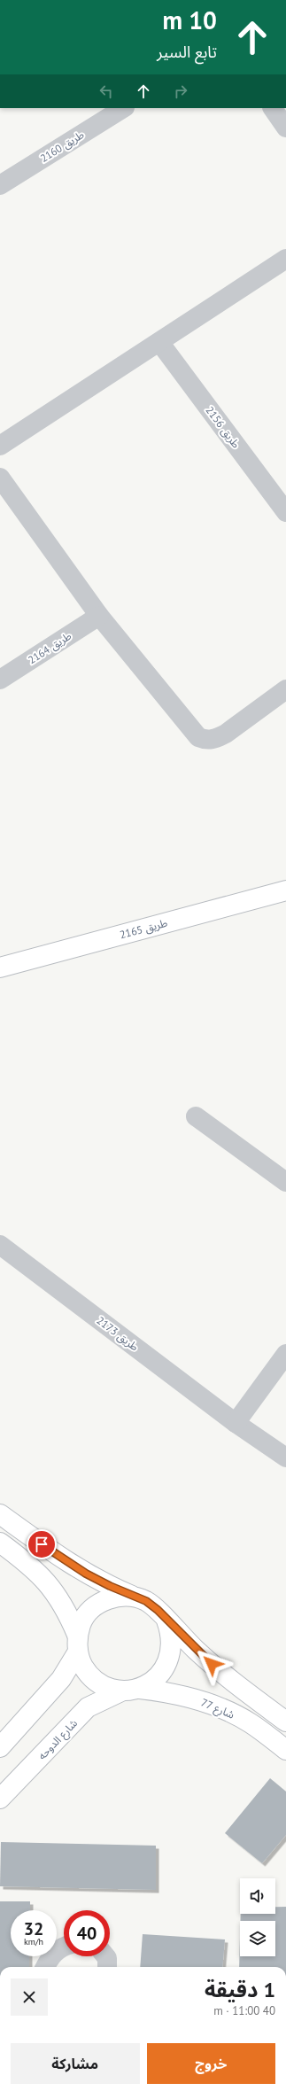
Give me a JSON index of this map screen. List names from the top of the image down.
{
  "streets": {
    "street": [
      "طريق 2160",
      "طريق 2156",
      "طريق 2164",
      "طريق 2165",
      "طريق 2173",
      "شارع 77",
      "شارع الدوحه"
    ]
  },
  "crossings": [
    ["شارع 77", "شارع الدوحه"]
  ],
  "page": {
    "turn": ["10 m", "تابع السير"],
    "speed": "32 km/h",
    "limit": "40",
    "heading": ["1 دقيقة", "40 m · 11:00"],
    "buttons": ["خروج", "مشاركة"]
  }
}
